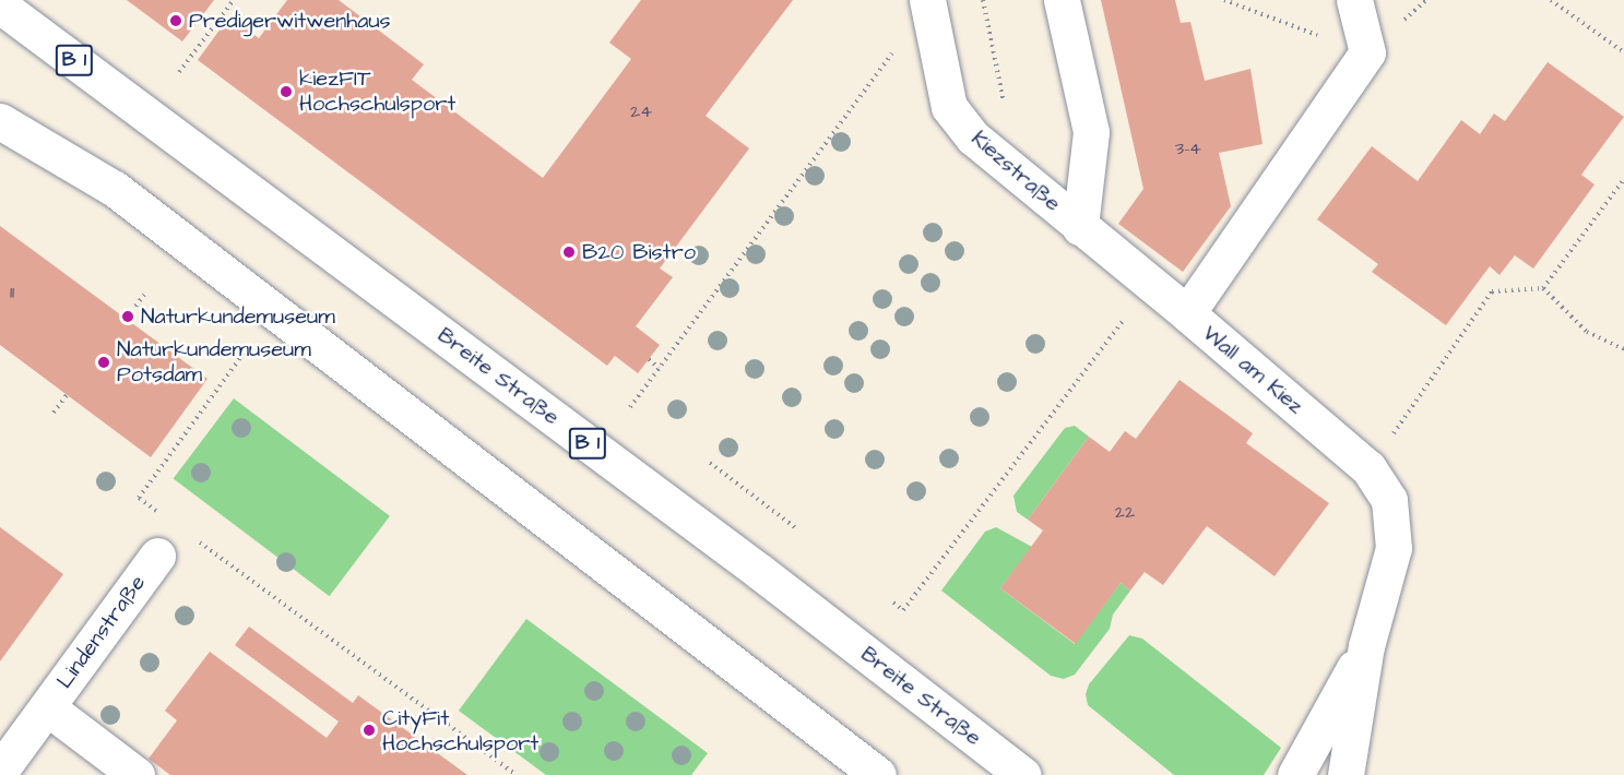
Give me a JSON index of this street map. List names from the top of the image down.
{
  "streets": {
    "main road": [
      "B 1",
      "Kiezstraße",
      "Wall am Kiez",
      "Breite Straße",
      "Lindenstraße"
    ]
  },
  "crossings": [
    ["Kiezstraße", "Wall am Kiez"]
  ],
  "places": [
    "Predigerwitwenhaus",
    "kiezFIT Hochschulsport",
    "B20 Bistro",
    "Naturkundemuseum",
    "Naturkundemuseum Potsdam",
    "CityFit Hochschulsport"
  ],
  "house_numbers": [
    "24",
    "3-4",
    "11",
    "22"
  ]
}
